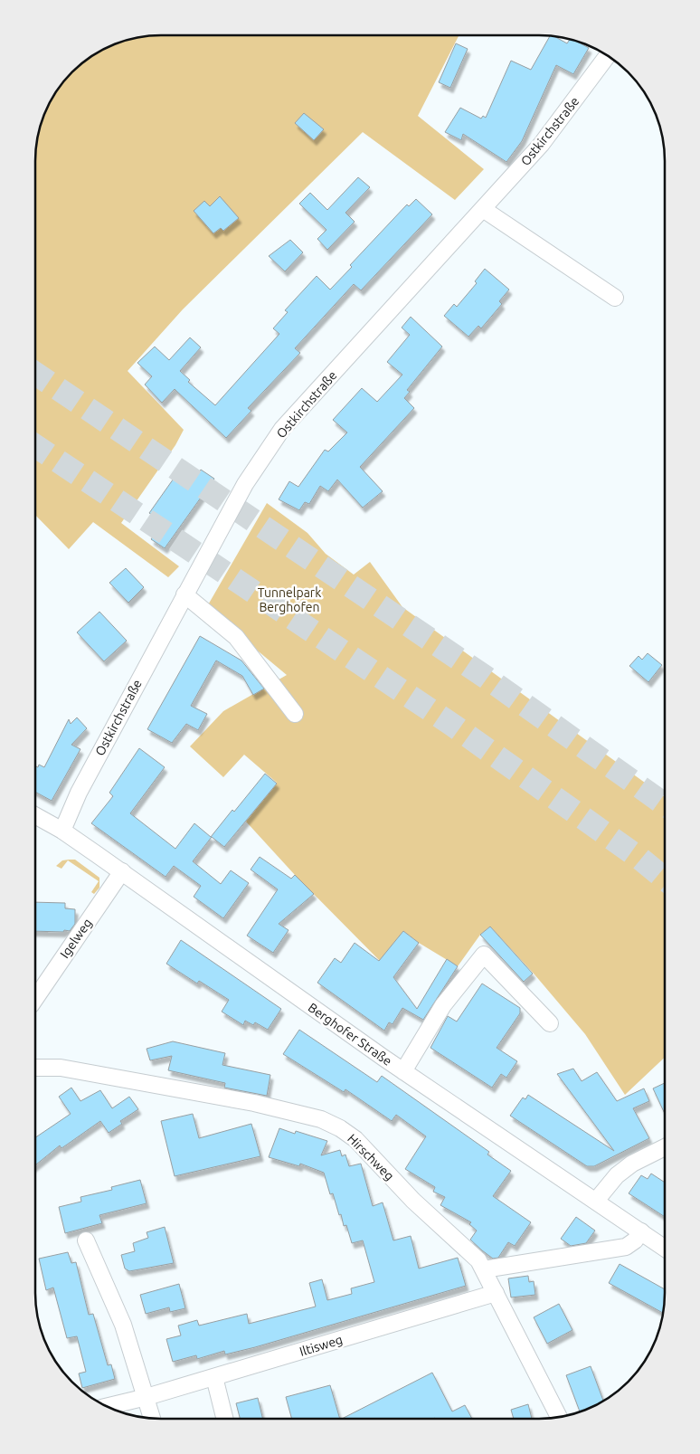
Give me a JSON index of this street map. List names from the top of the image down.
{
  "streets": {
    "street": [
      "Ostkirchstraße",
      "Igelweg",
      "Berghofer Straße",
      "Hirschweg",
      "Iltisweg"
    ]
  },
  "crossings": [
    ["Ostkirchstraße", "Berghofer Straße"],
    ["Igelweg", "Berghofer Straße"],
    ["Hirschweg", "Iltisweg"]
  ],
  "parks": ["Tunnelpark Berghofen"]
}
